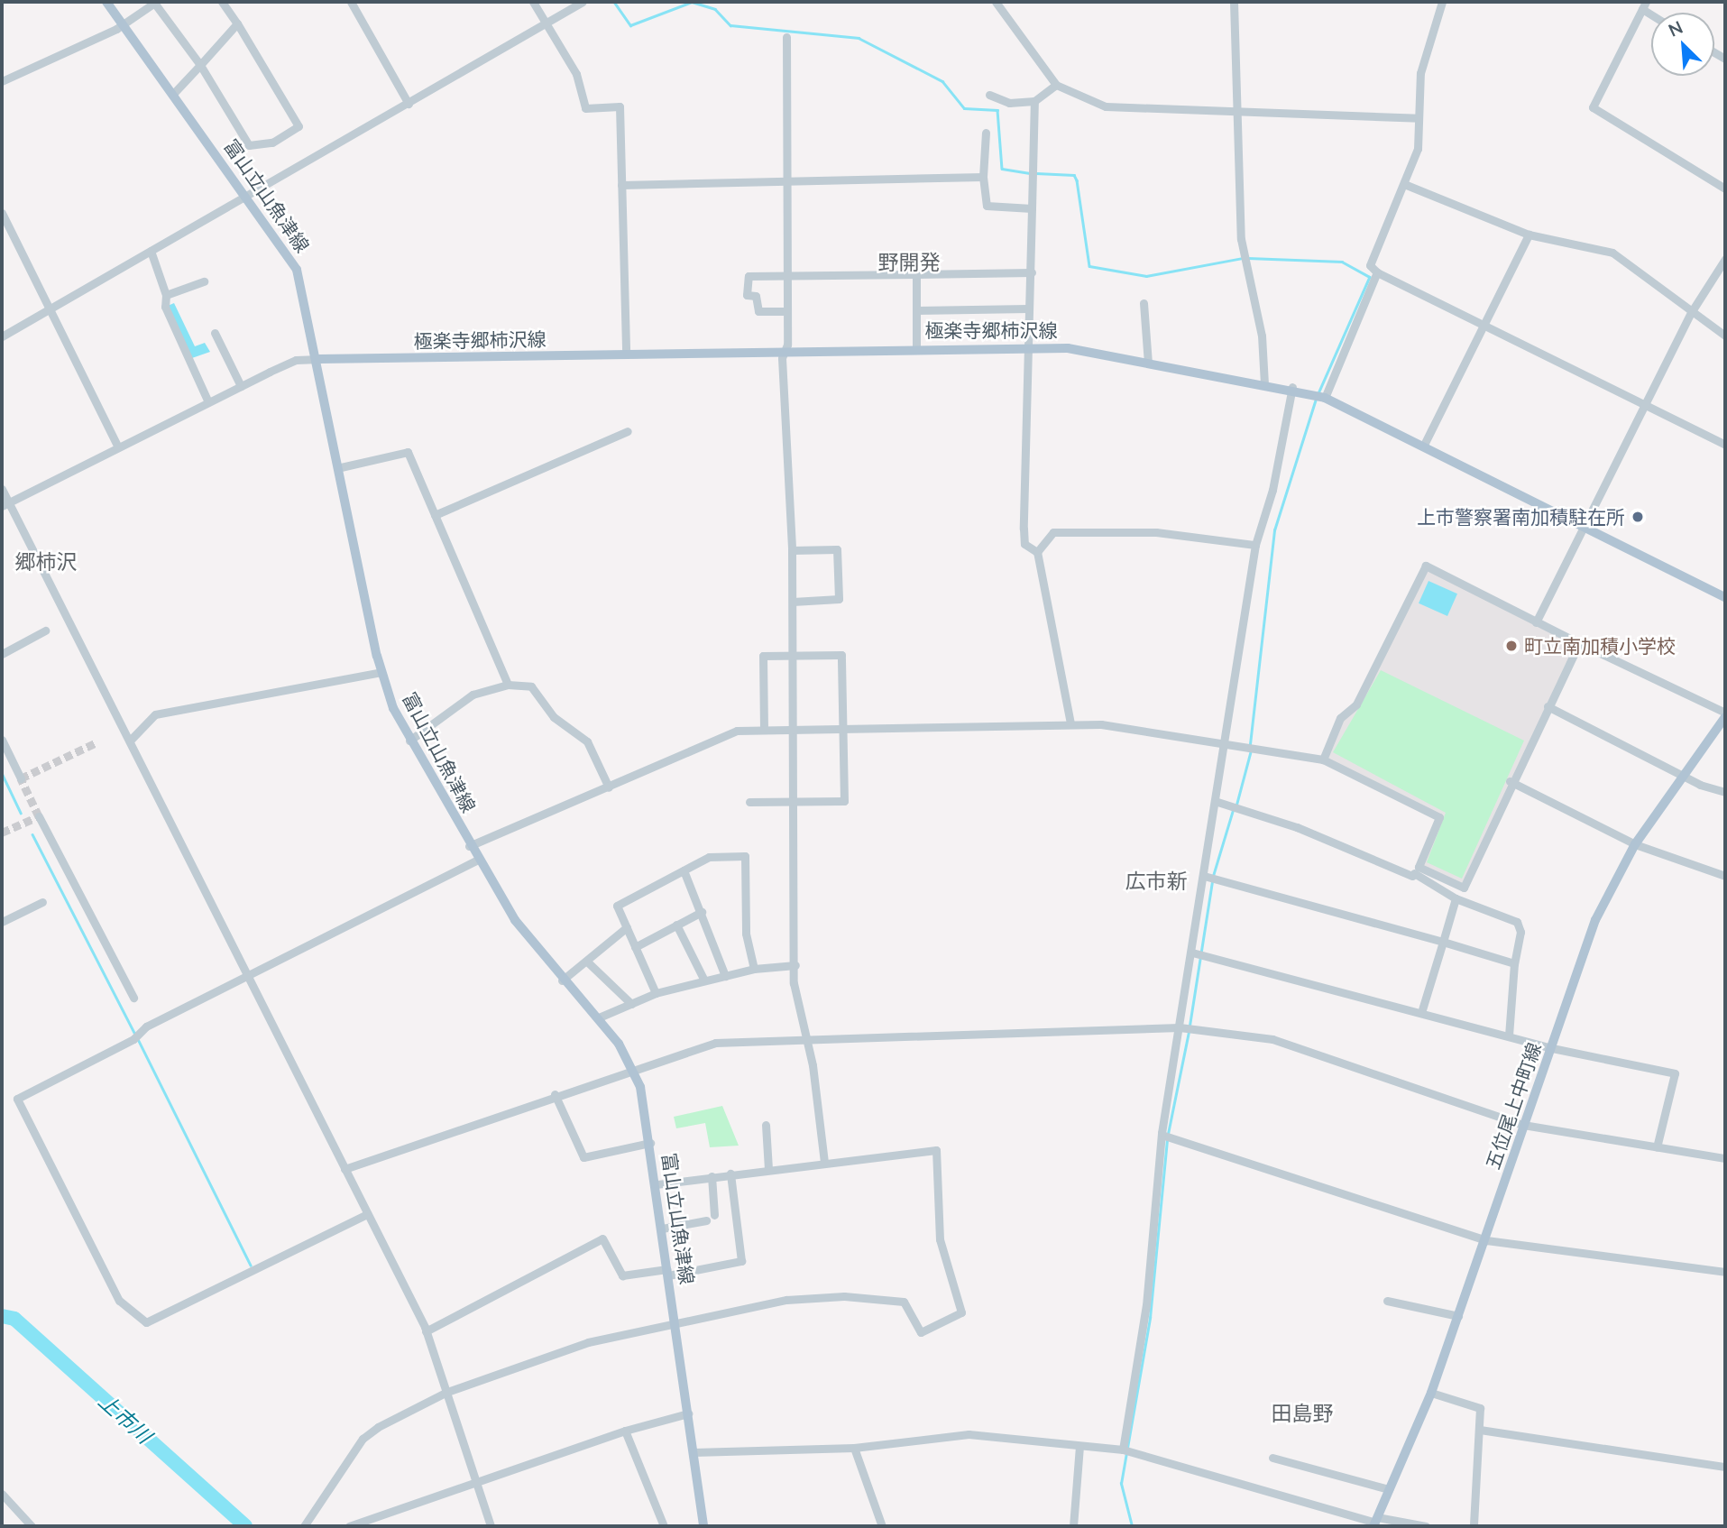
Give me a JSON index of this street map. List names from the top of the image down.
{
  "streets": {
    "main road": ["富山立山魚津線", "極楽寺郷柿沢線", "五位尾上中町線"]
  },
  "crossings": [
    ["富山立山魚津線", "極楽寺郷柿沢線"]
  ],
  "districts": [
    "野開発",
    "郷柿沢",
    "広市新",
    "田島野"
  ],
  "water": ["上市川"],
  "places": ["上市警察署南加積駐在所", "町立南加積小学校"],
  "north": "top left"
}
